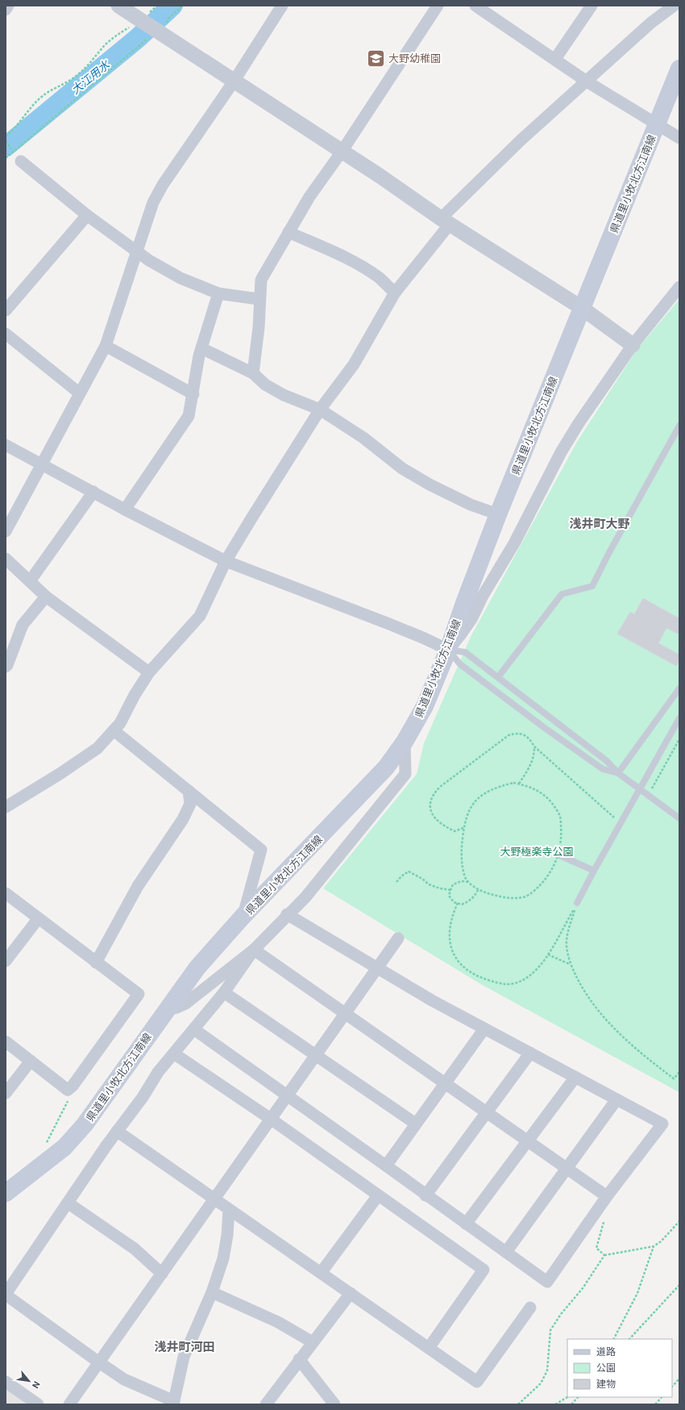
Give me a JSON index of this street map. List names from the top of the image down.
{
  "streets": {
    "main road": ["県道里小牧北方江南線"]
  },
  "districts": ["浅井町大野", "浅井町河田"],
  "water": ["大江用水"],
  "parks": ["大野極楽寺公園"],
  "places": {
    "school or university": ["大野幼稚園"]
  },
  "legend": ["道路", "公園", "建物"],
  "north": "bottom right"
}
